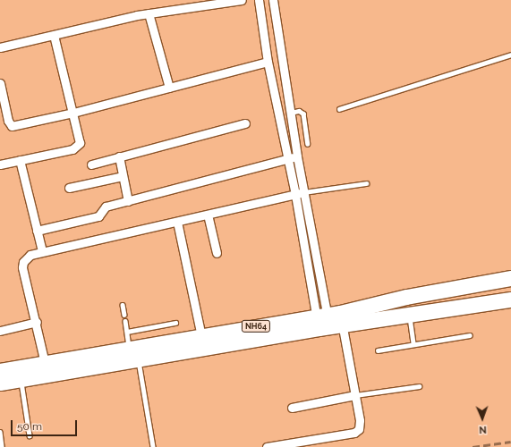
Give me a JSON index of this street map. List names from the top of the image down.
{
  "streets": {
    "highway": ["NH64"]
  },
  "scale_bar": "50 m",
  "north": "bottom"
}
